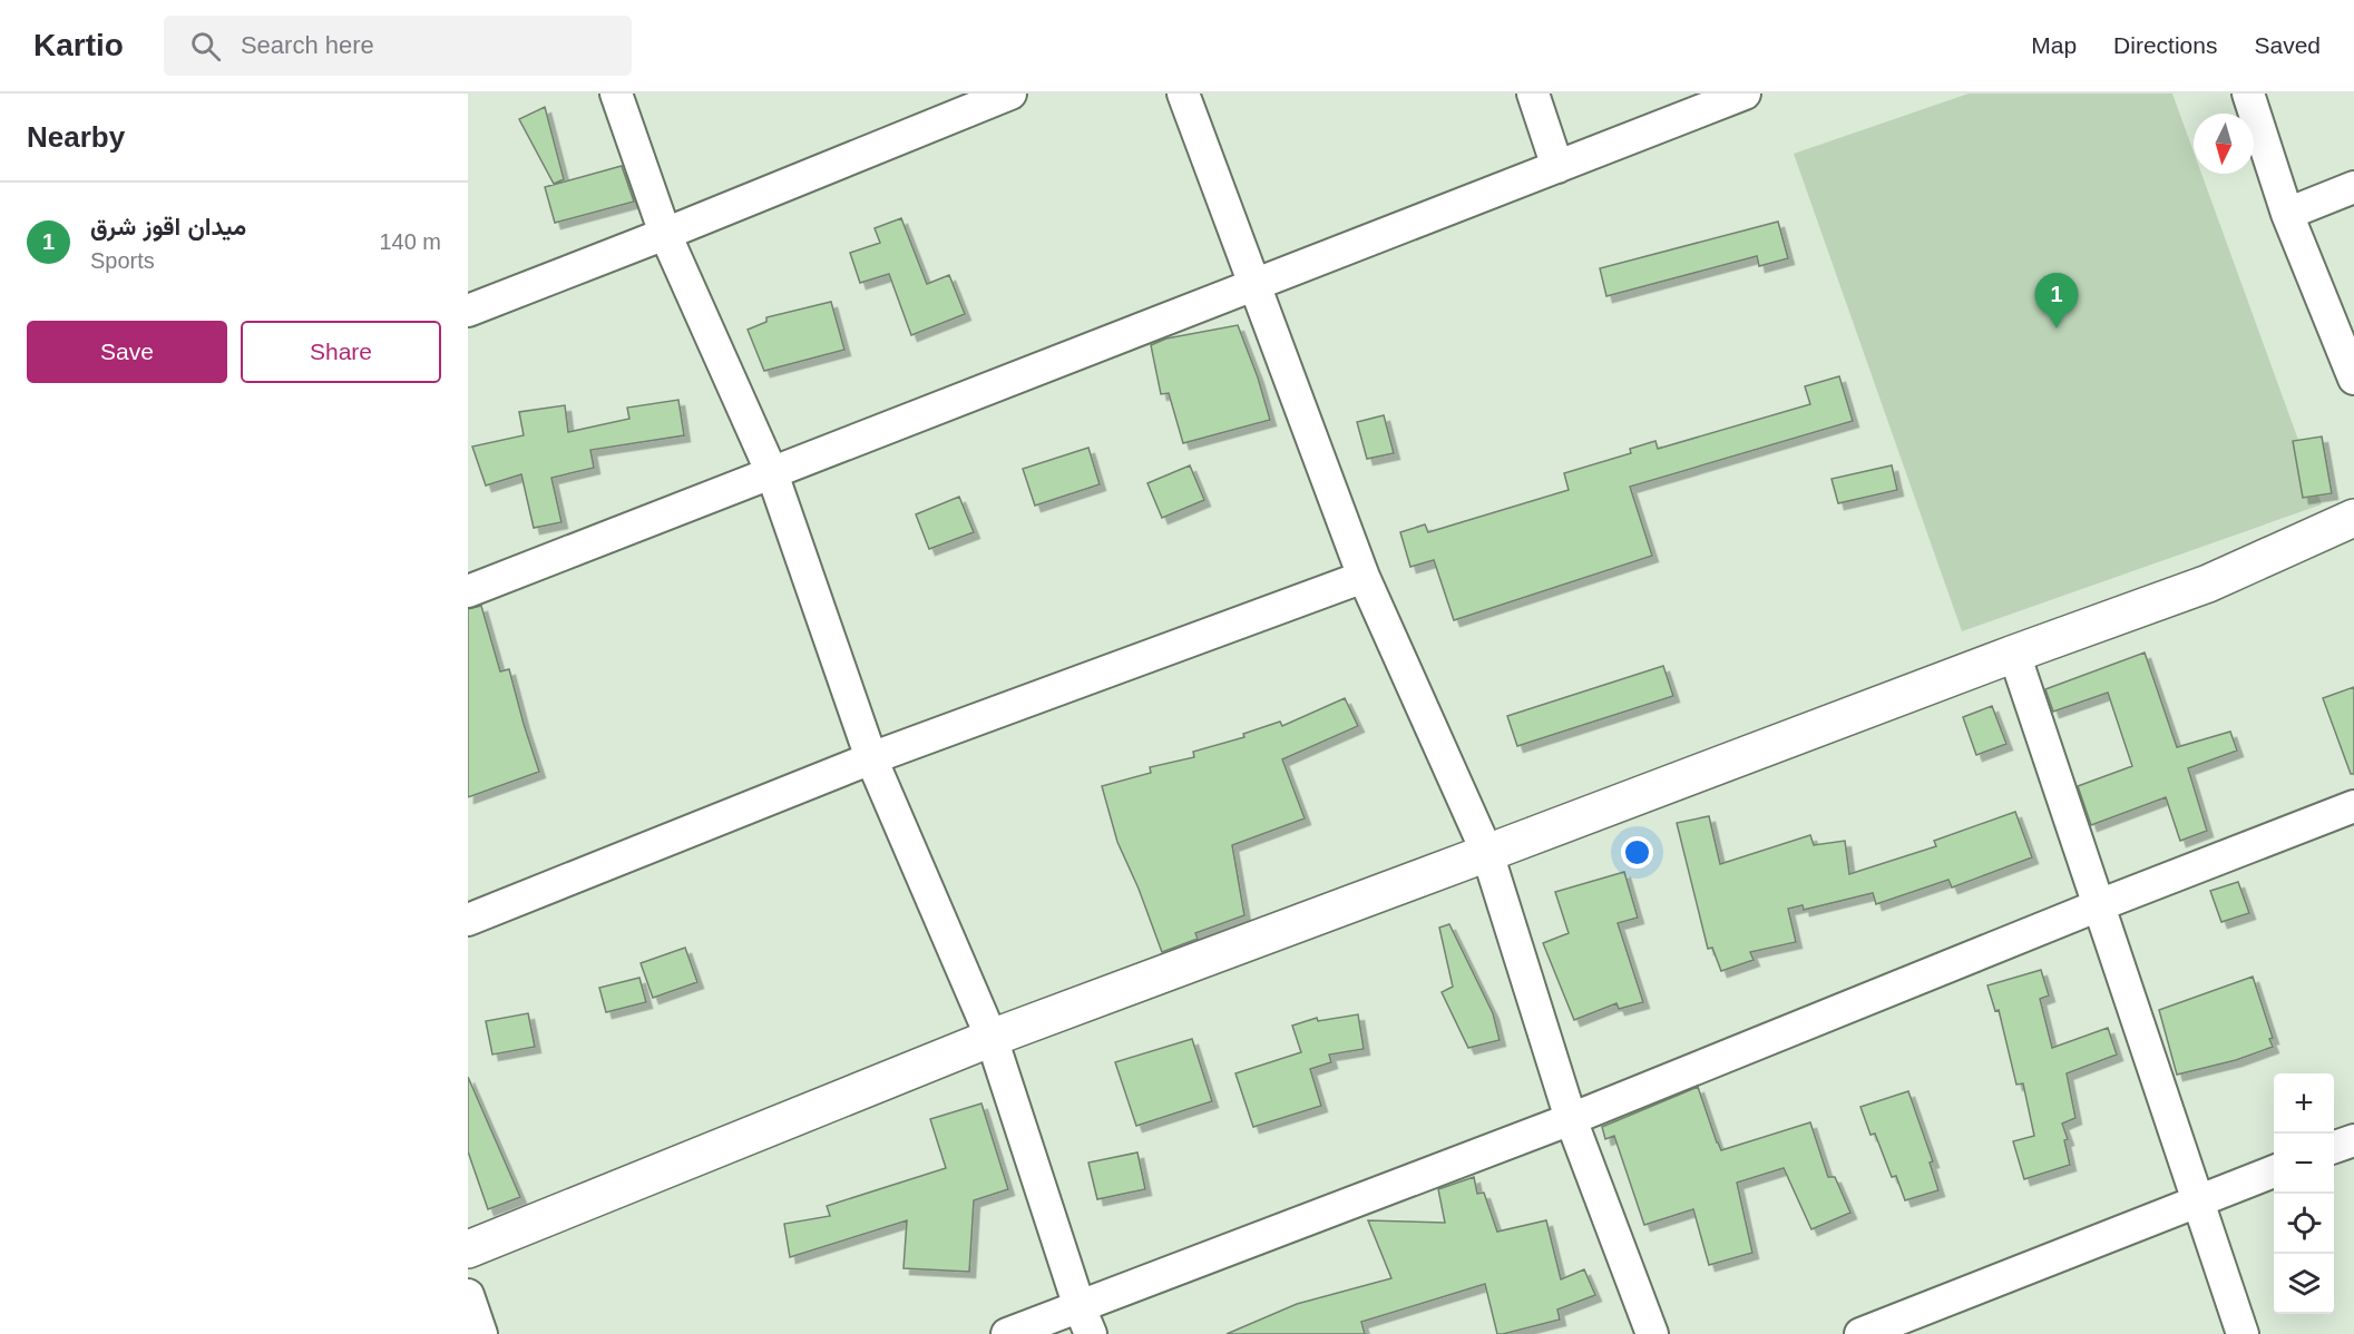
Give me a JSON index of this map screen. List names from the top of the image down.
{
  "north": "bottom",
  "page": {
    "header": "Kartio",
    "search": "Search here",
    "nav": ["Map", "Directions", "Saved"],
    "heading": "Nearby",
    "list": [
      {
        "mark": "1",
        "name": "ميدان اقوز شرق",
        "note": "Sports",
        "value": "140 m"
      }
    ],
    "pins": "1",
    "buttons": ["Save", "Share"],
    "map_buttons": ["+", "−"]
  }
}
